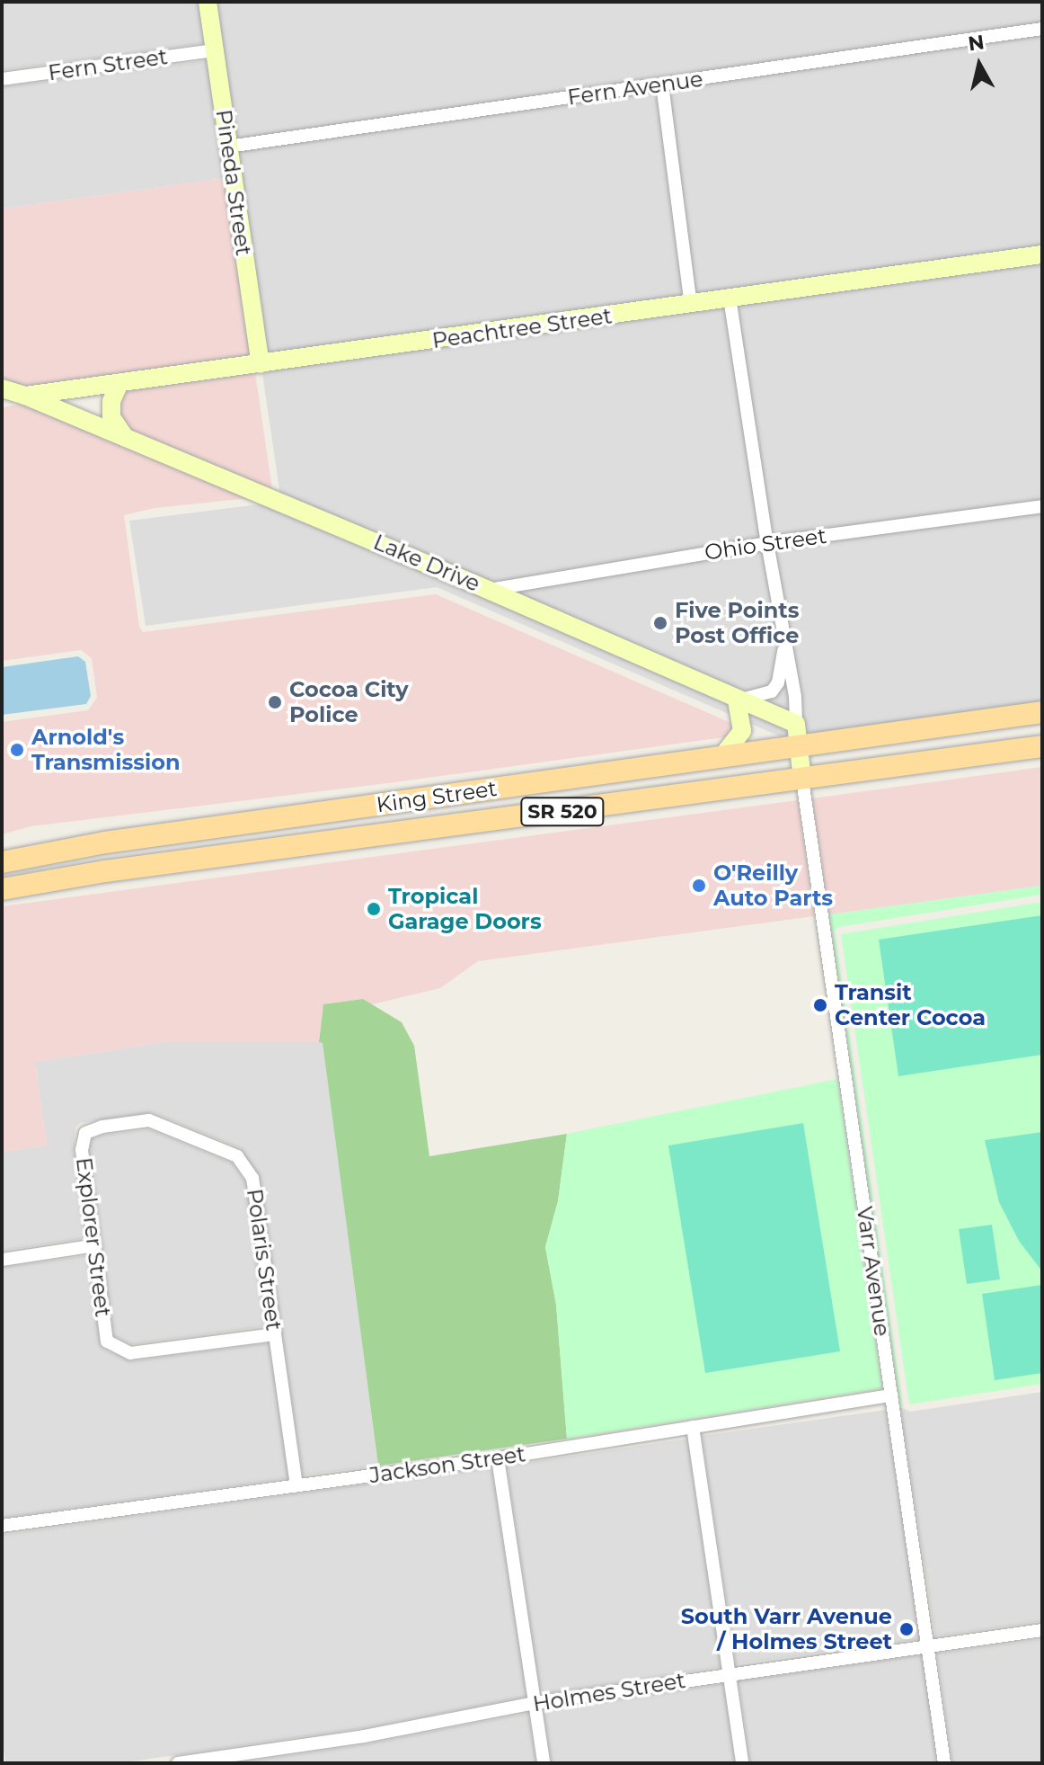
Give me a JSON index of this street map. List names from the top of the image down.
{
  "streets": {
    "main road": ["King Street", "SR 520"],
    "street": [
      "Fern Street",
      "Fern Avenue",
      "Pineda Street",
      "Peachtree Street",
      "Ohio Street",
      "Lake Drive",
      "Explorer Street",
      "Polaris Street",
      "Varr Avenue",
      "Jackson Street",
      "Holmes Street"
    ]
  },
  "crossings": [
    ["Fern Street", "Pineda Street"],
    ["Fern Avenue", "Pineda Street"],
    ["Pineda Street", "Peachtree Street"],
    ["Peachtree Street", "Lake Drive"],
    ["Ohio Street", "Lake Drive"],
    ["Lake Drive", "King Street"],
    ["King Street", "Varr Avenue"],
    ["Explorer Street", "Polaris Street"],
    ["Polaris Street", "Jackson Street"],
    ["Varr Avenue", "Jackson Street"],
    ["Varr Avenue", "Holmes Street"]
  ],
  "places": [
    "Five Points Post Office",
    "Cocoa City Police",
    "Arnold's Transmission",
    "O'Reilly Auto Parts",
    "Tropical Garage Doors",
    "Transit Center Cocoa",
    "South Varr Avenue / Holmes Street"
  ],
  "north": "top"
}
